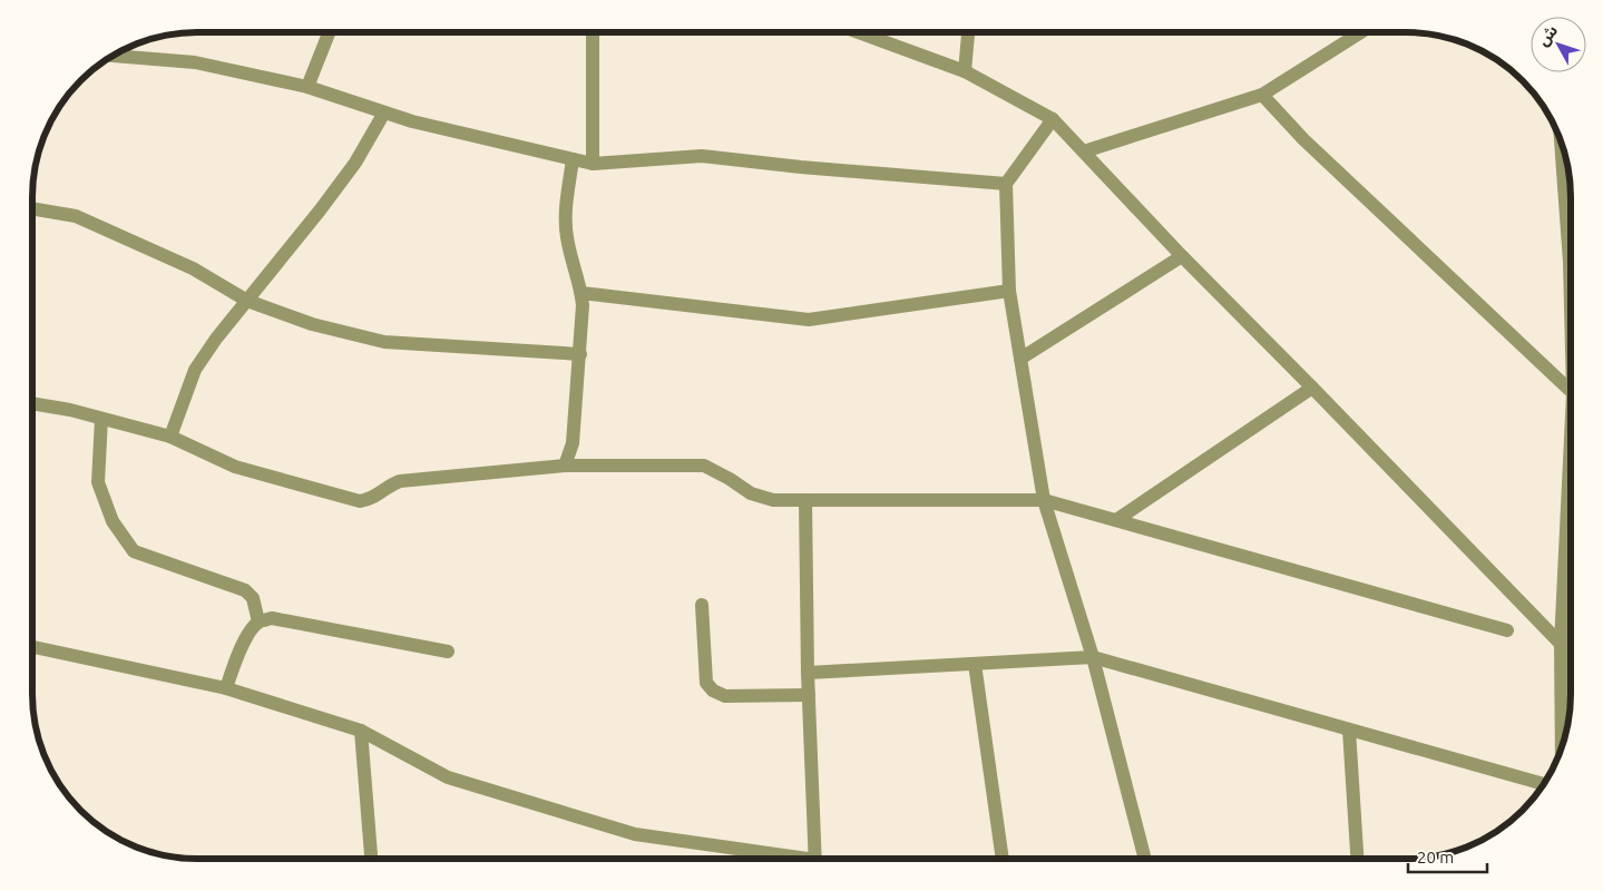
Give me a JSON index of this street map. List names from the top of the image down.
{
  "scale_bar": "20 m",
  "north": "top left"
}
